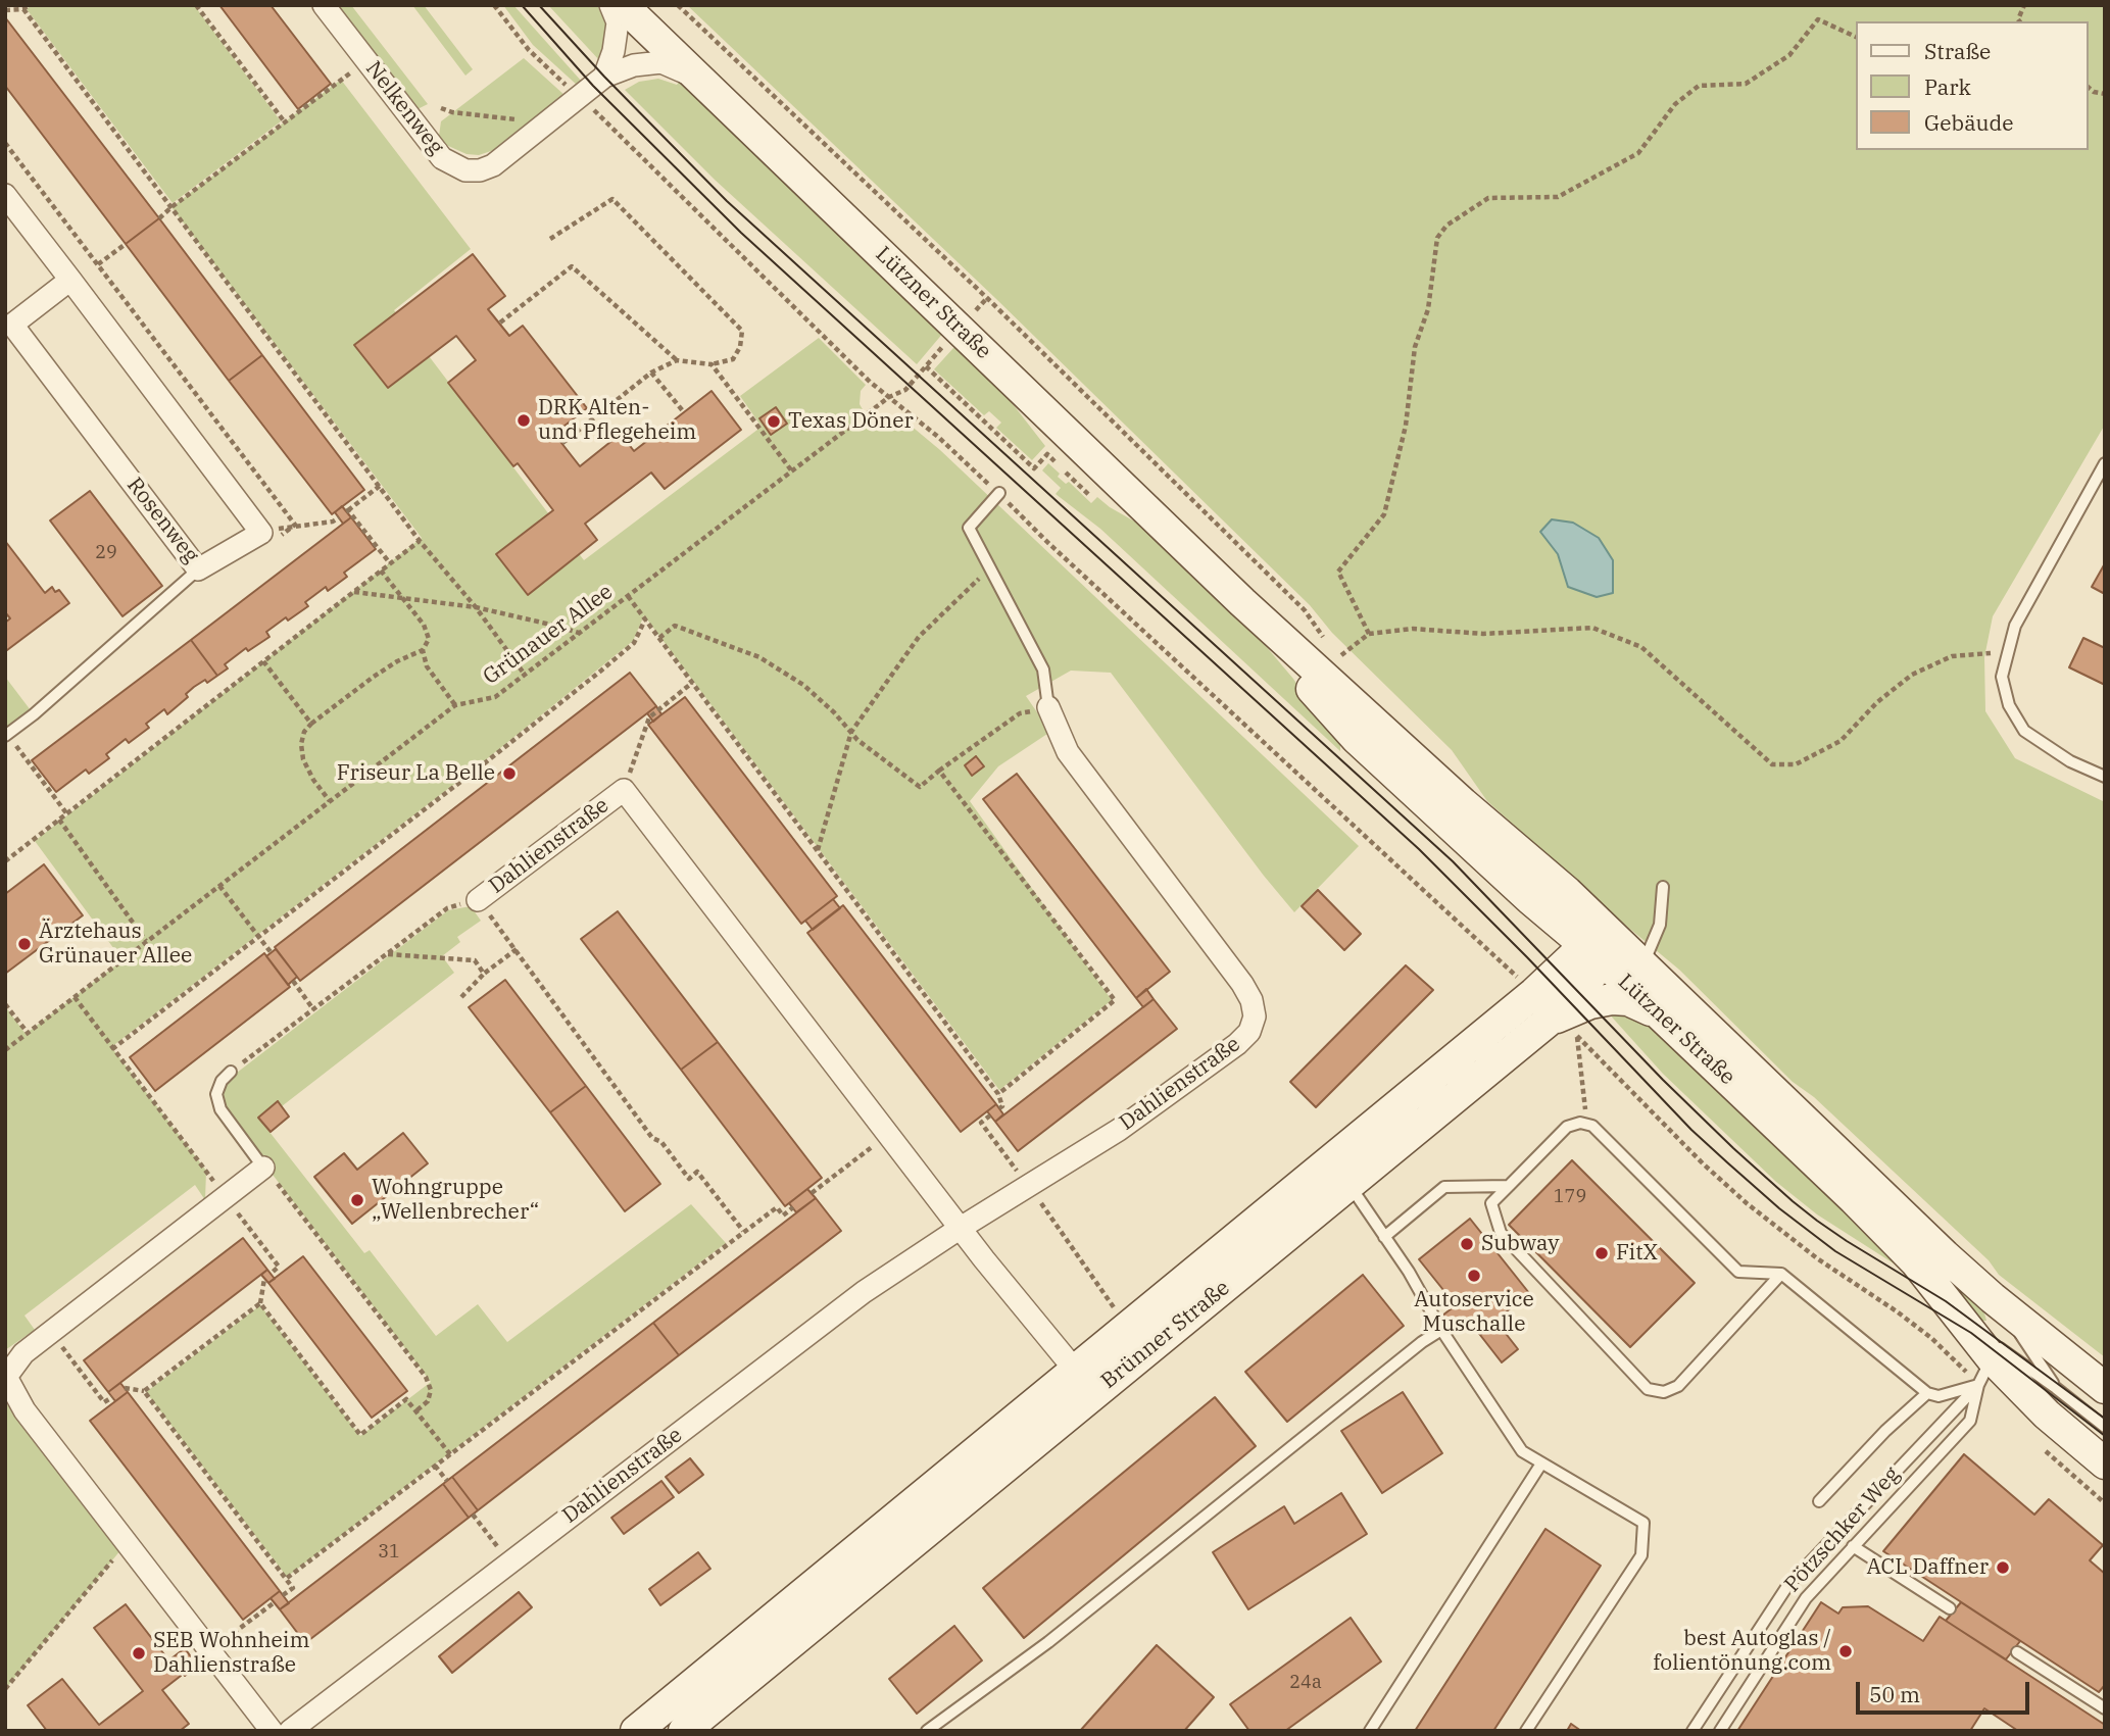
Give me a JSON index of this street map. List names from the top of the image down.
{
  "streets": {
    "main road": ["Lützner Straße", "Brünner Straße"],
    "street": ["Nelkenweg", "Rosenweg", "Dahlienstraße"],
    "lane": ["Pötzschker Weg"],
    "path": ["Grünauer Allee"]
  },
  "crossings": [
    ["Nelkenweg", "Lützner Straße"],
    ["Lützner Straße", "Grünauer Allee"],
    ["Lützner Straße", "Brünner Straße"],
    ["Lützner Straße", "Pötzschker Weg"],
    ["Dahlienstraße", "Brünner Straße"]
  ],
  "places": [
    "DRK Alten- und Pflegeheim",
    "Texas Döner",
    "Friseur La Belle",
    "Ärztehaus Grünauer Allee",
    "Wohngruppe „Wellenbrecher“",
    "Subway",
    "FitX",
    "Autoservice Muschalle",
    "ACL Daffner",
    "best Autoglas / folientönung.com",
    "SEB Wohnheim Dahlienstraße"
  ],
  "house_numbers": [
    "29",
    "179",
    "31",
    "24a"
  ],
  "legend": ["Straße", "Park", "Gebäude"],
  "scale_bar": "50 m"
}
